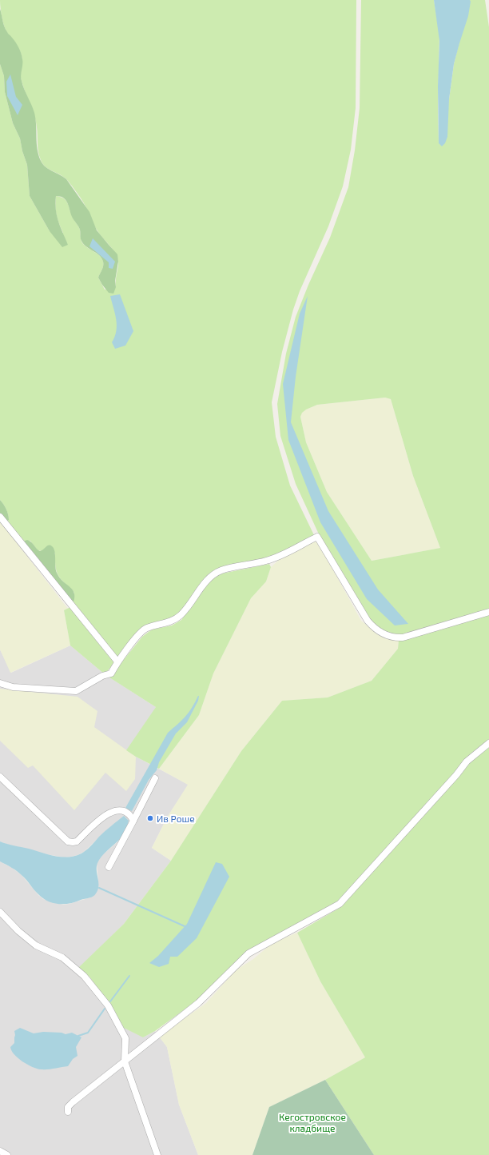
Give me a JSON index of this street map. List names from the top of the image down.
{
  "parks": ["Кегостровское кладбище"],
  "places": ["Ив Роше"]
}
